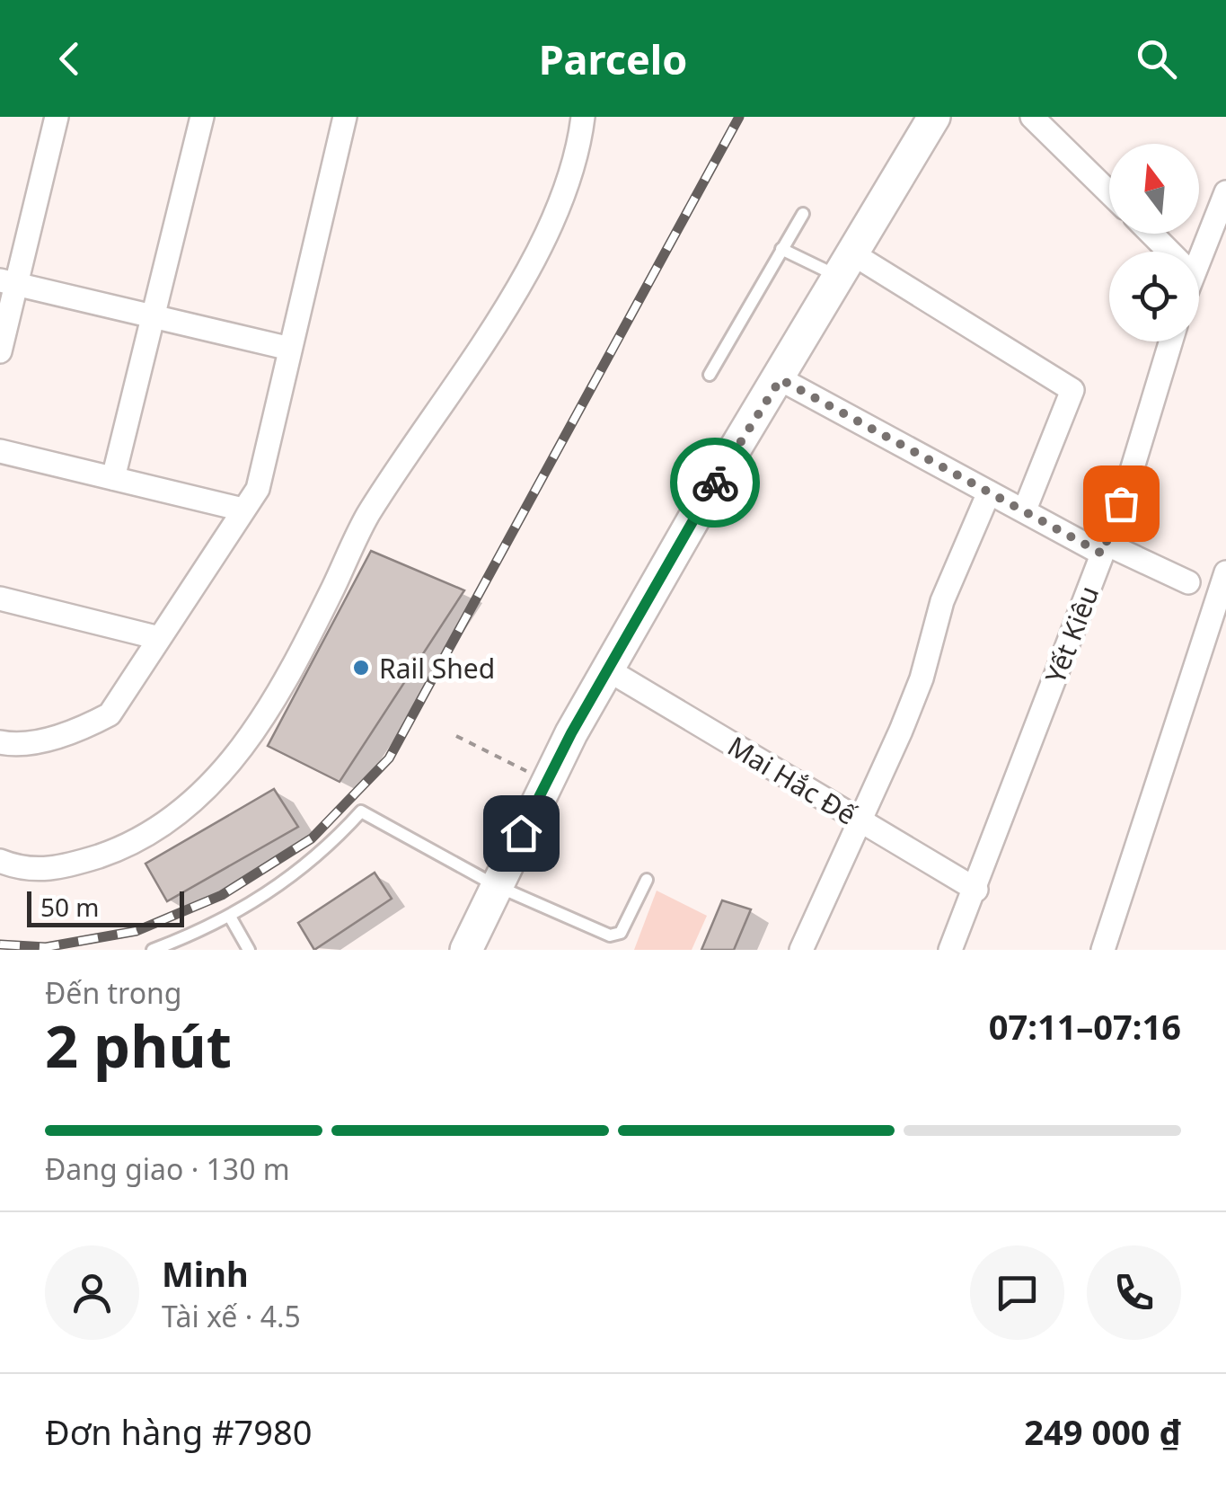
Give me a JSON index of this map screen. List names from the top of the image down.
{
  "streets": {
    "street": ["Yết Kiêu", "Mai Hắc Đế"]
  },
  "crossings": [
    ["Yết Kiêu", "Mai Hắc Đế"]
  ],
  "places": ["Rail Shed"],
  "scale_bar": "50 m",
  "north": "top",
  "page": {
    "header": "Parcelo",
    "scale": "50 m",
    "heading": ["2 phút", "Đến trong", "07:11–07:16"],
    "panel": [
      "Minh",
      "Tài xế · 4.5",
      "Đơn hàng #7980",
      "249 000 ₫"
    ],
    "bar": "Đang giao · 130 m"
  }
}
